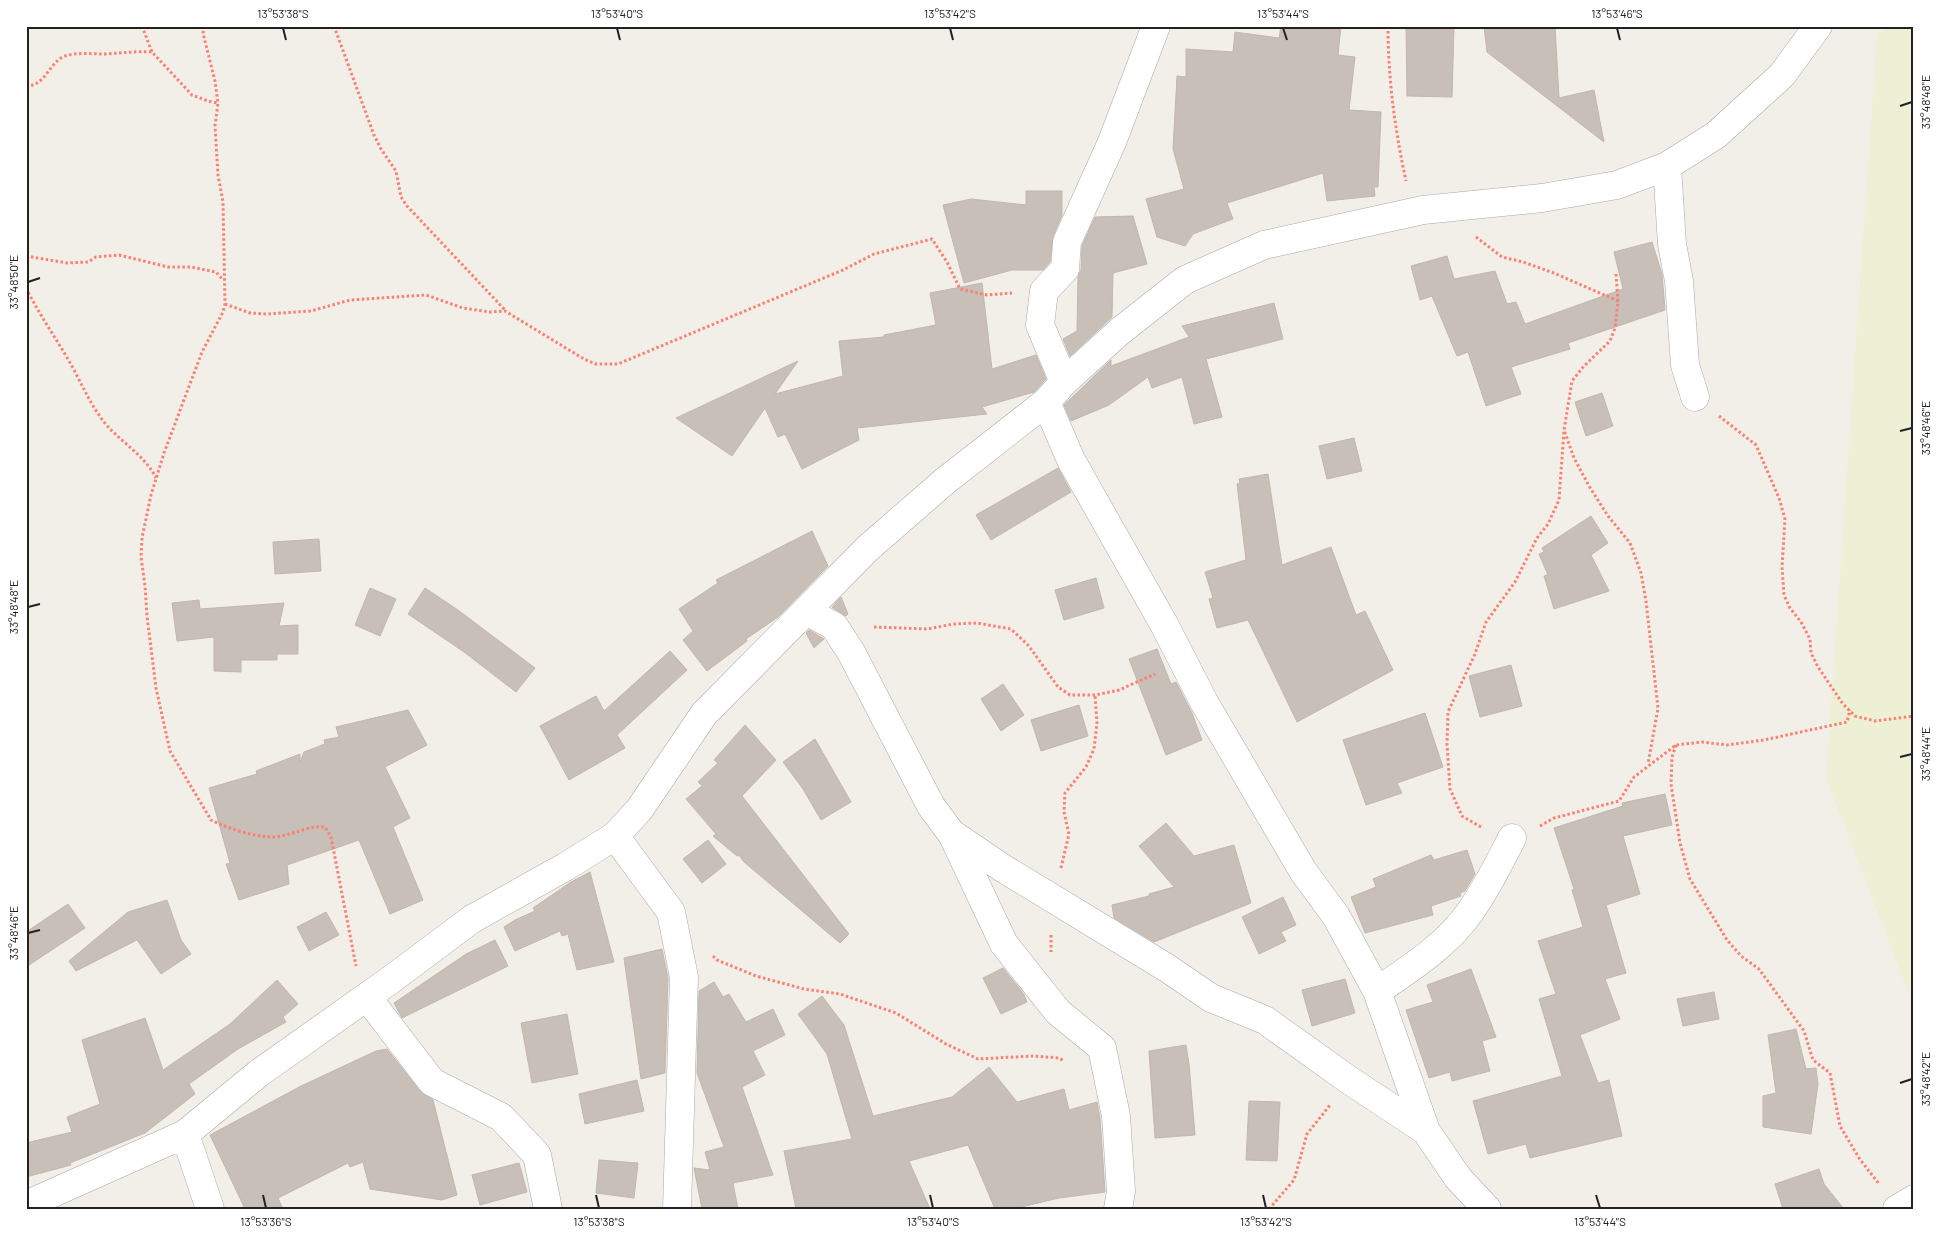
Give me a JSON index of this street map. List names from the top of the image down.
{
  "coordinates": [
    "13°53'38\"S",
    "13°53'40\"S",
    "13°53'42\"S",
    "13°53'44\"S",
    "13°53'46\"S",
    "33°48'48\"E",
    "33°48'50\"E",
    "33°48'46\"E",
    "33°48'44\"E",
    "33°48'42\"E",
    "13°53'36\"S"
  ]
}
